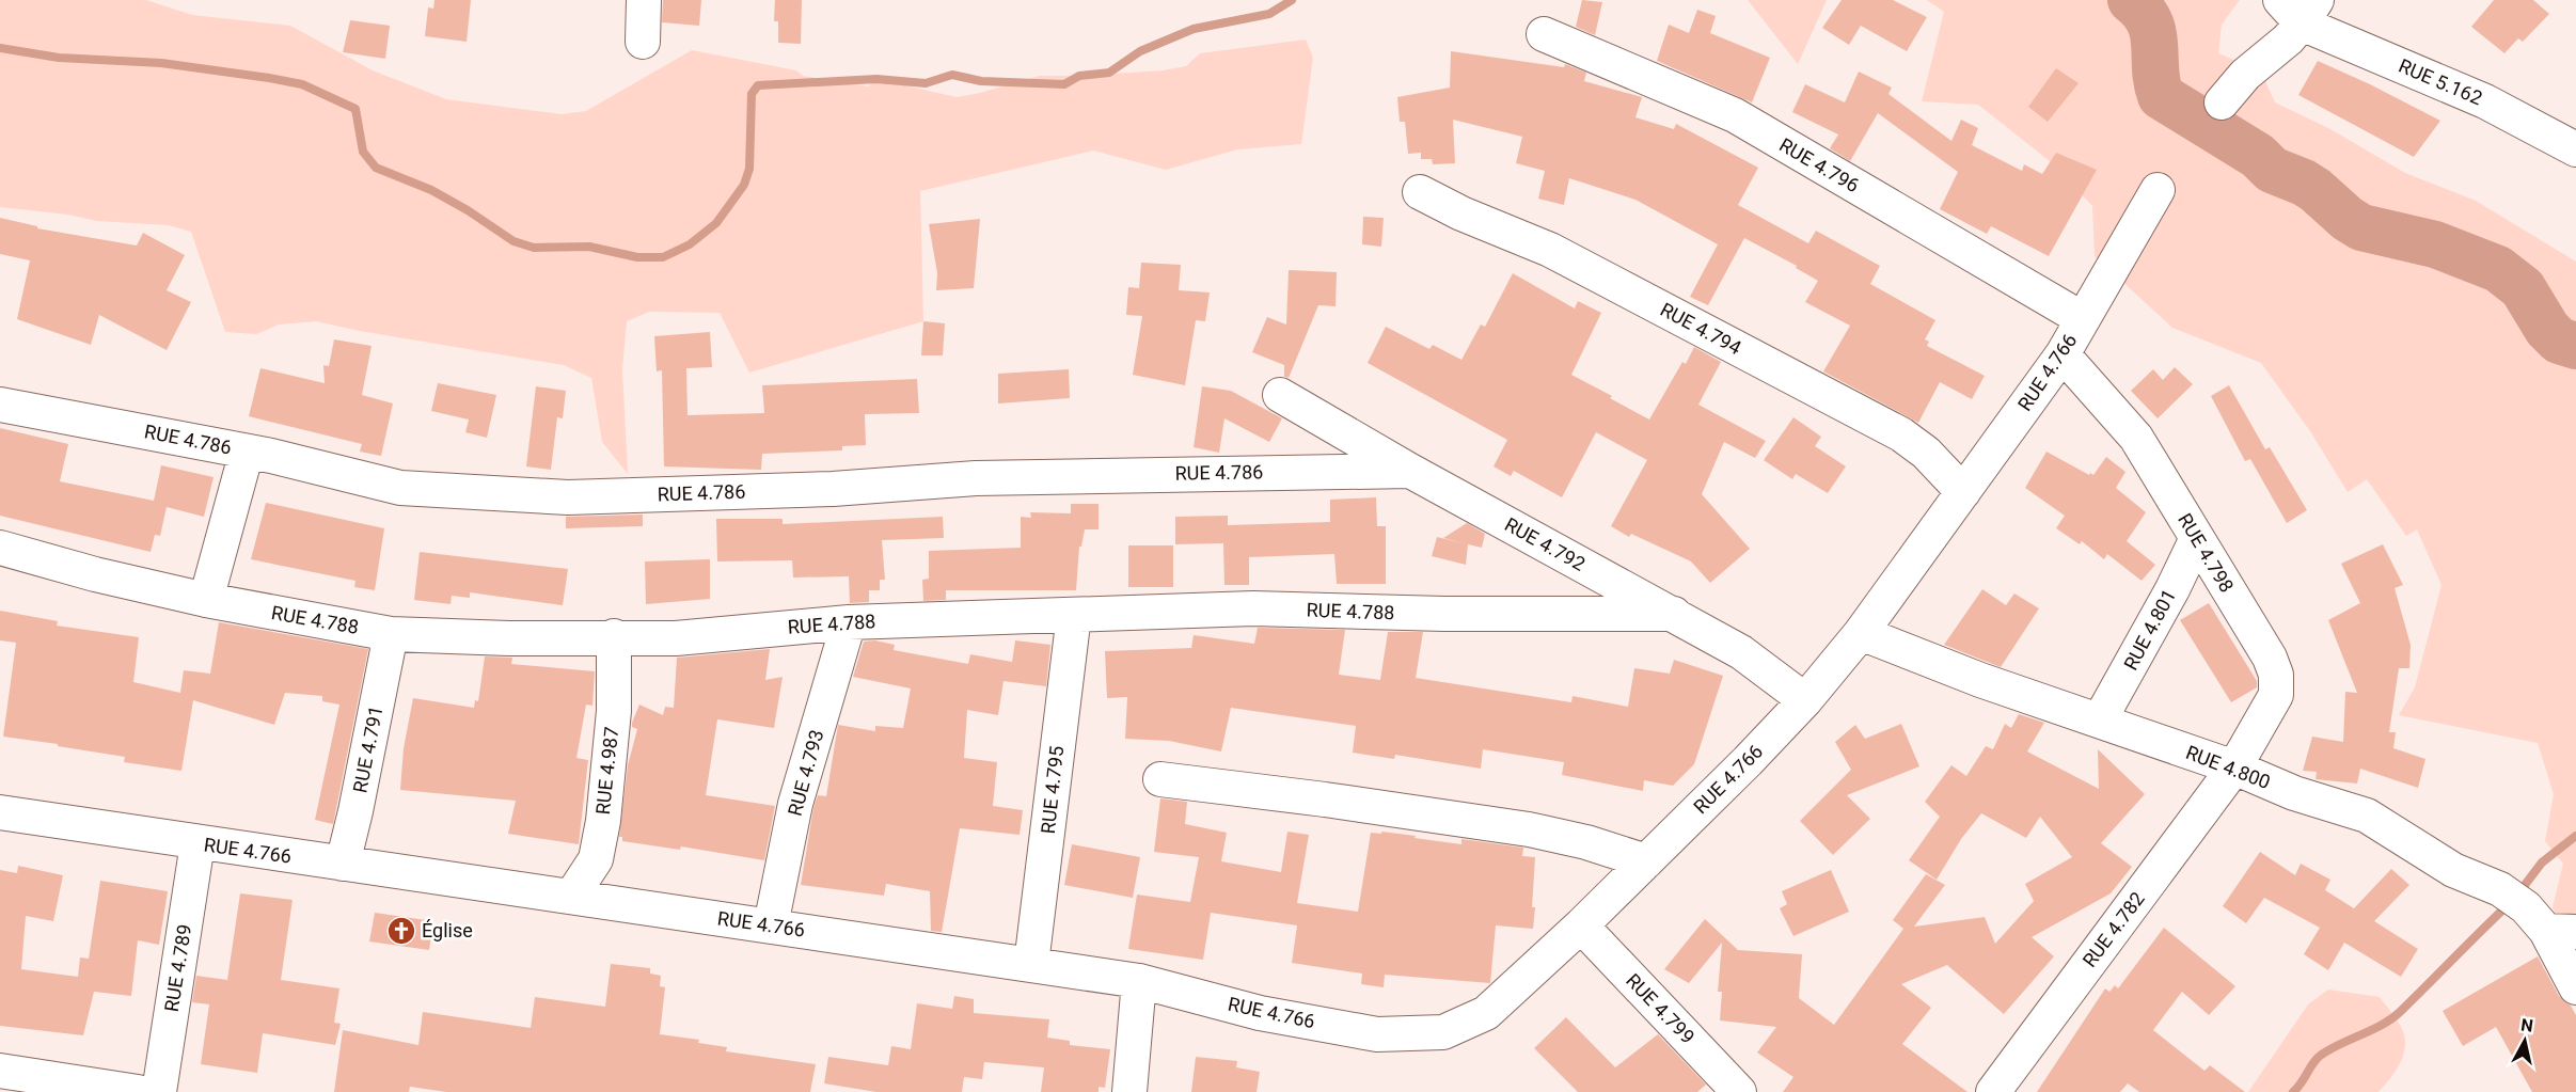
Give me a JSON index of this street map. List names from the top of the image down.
{
  "streets": {
    "street": [
      "RUE 5.162",
      "RUE 4.796",
      "RUE 4.794",
      "RUE 4.766",
      "RUE 4.786",
      "RUE 4.792",
      "RUE 4.798",
      "RUE 4.788",
      "RUE 4.801",
      "RUE 4.791",
      "RUE 4.800",
      "RUE 4.987",
      "RUE 4.793",
      "RUE 4.795",
      "RUE 4.782",
      "RUE 4.789",
      "RUE 4.799"
    ]
  },
  "crossings": [
    ["RUE 4.796", "RUE 4.766"],
    ["RUE 4.794", "RUE 4.766"],
    ["RUE 4.766", "RUE 4.792"],
    ["RUE 4.766", "RUE 4.798"],
    ["RUE 4.766", "RUE 4.791"],
    ["RUE 4.766", "RUE 4.800"],
    ["RUE 4.766", "RUE 4.987"],
    ["RUE 4.766", "RUE 4.793"],
    ["RUE 4.766", "RUE 4.795"],
    ["RUE 4.766", "RUE 4.789"],
    ["RUE 4.766", "RUE 4.799"],
    ["RUE 4.786", "RUE 4.792"],
    ["RUE 4.792", "RUE 4.788"],
    ["RUE 4.798", "RUE 4.801"],
    ["RUE 4.798", "RUE 4.800"],
    ["RUE 4.798", "RUE 4.782"],
    ["RUE 4.788", "RUE 4.791"],
    ["RUE 4.788", "RUE 4.987"],
    ["RUE 4.788", "RUE 4.793"],
    ["RUE 4.788", "RUE 4.795"],
    ["RUE 4.801", "RUE 4.800"],
    ["RUE 4.800", "RUE 4.782"]
  ],
  "places": {
    "church": ["Église"]
  },
  "north": "top"
}
